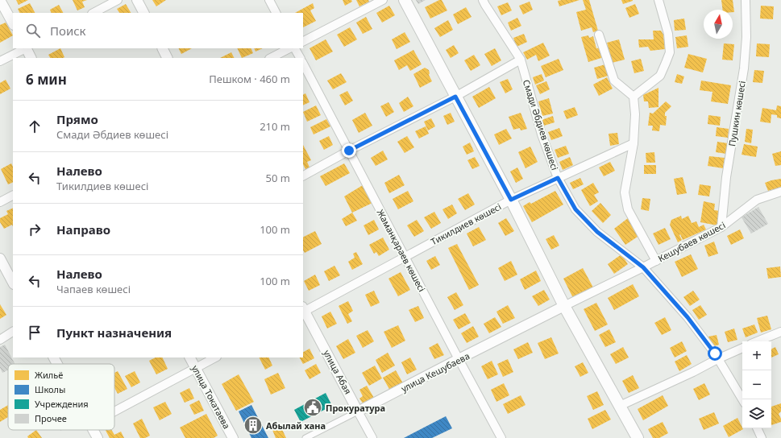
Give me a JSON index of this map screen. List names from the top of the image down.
{
  "streets": {
    "street": [
      "Пушкин көшесі",
      "Смади Әбдиев көшесі",
      "Тикилдиев көшесі",
      "Кешубаев көшесі",
      "Жаманқараев көшесі",
      "улица Абая",
      "улица Кешубаева",
      "улица Токатаева"
    ]
  },
  "crossings": [
    ["Пушкин көшесі", "Кешубаев көшесі"],
    ["Смади Әбдиев көшесі", "Тикилдиев көшесі"],
    ["Смади Әбдиев көшесі", "Кешубаев көшесі"],
    ["Тикилдиев көшесі", "Жаманқараев көшесі"],
    ["Тикилдиев көшесі", "улица Абая"],
    ["Кешубаев көшесі", "улица Кешубаева"],
    ["Жаманқараев көшесі", "улица Кешубаева"],
    ["улица Абая", "улица Кешубаева"]
  ],
  "places": {
    "public building": ["Прокуратура"],
    "building": ["Абылай хана"]
  },
  "legend": [
    "Жильё",
    "Школы",
    "Учреждения",
    "Прочее"
  ],
  "north": "top",
  "page": {
    "search": "Поиск",
    "heading": ["6 мин", "Пешком · 460 m"],
    "list": [
      ["Прямо", "Смади Әбдиев көшесі", "210 m"],
      ["Налево", "Тикилдиев көшесі", "50 m"],
      ["Направо", "100 m"],
      ["Налево", "Чапаев көшесі", "100 m"],
      "Пункт назначения"
    ],
    "map_buttons": ["+", "−"]
  }
}
